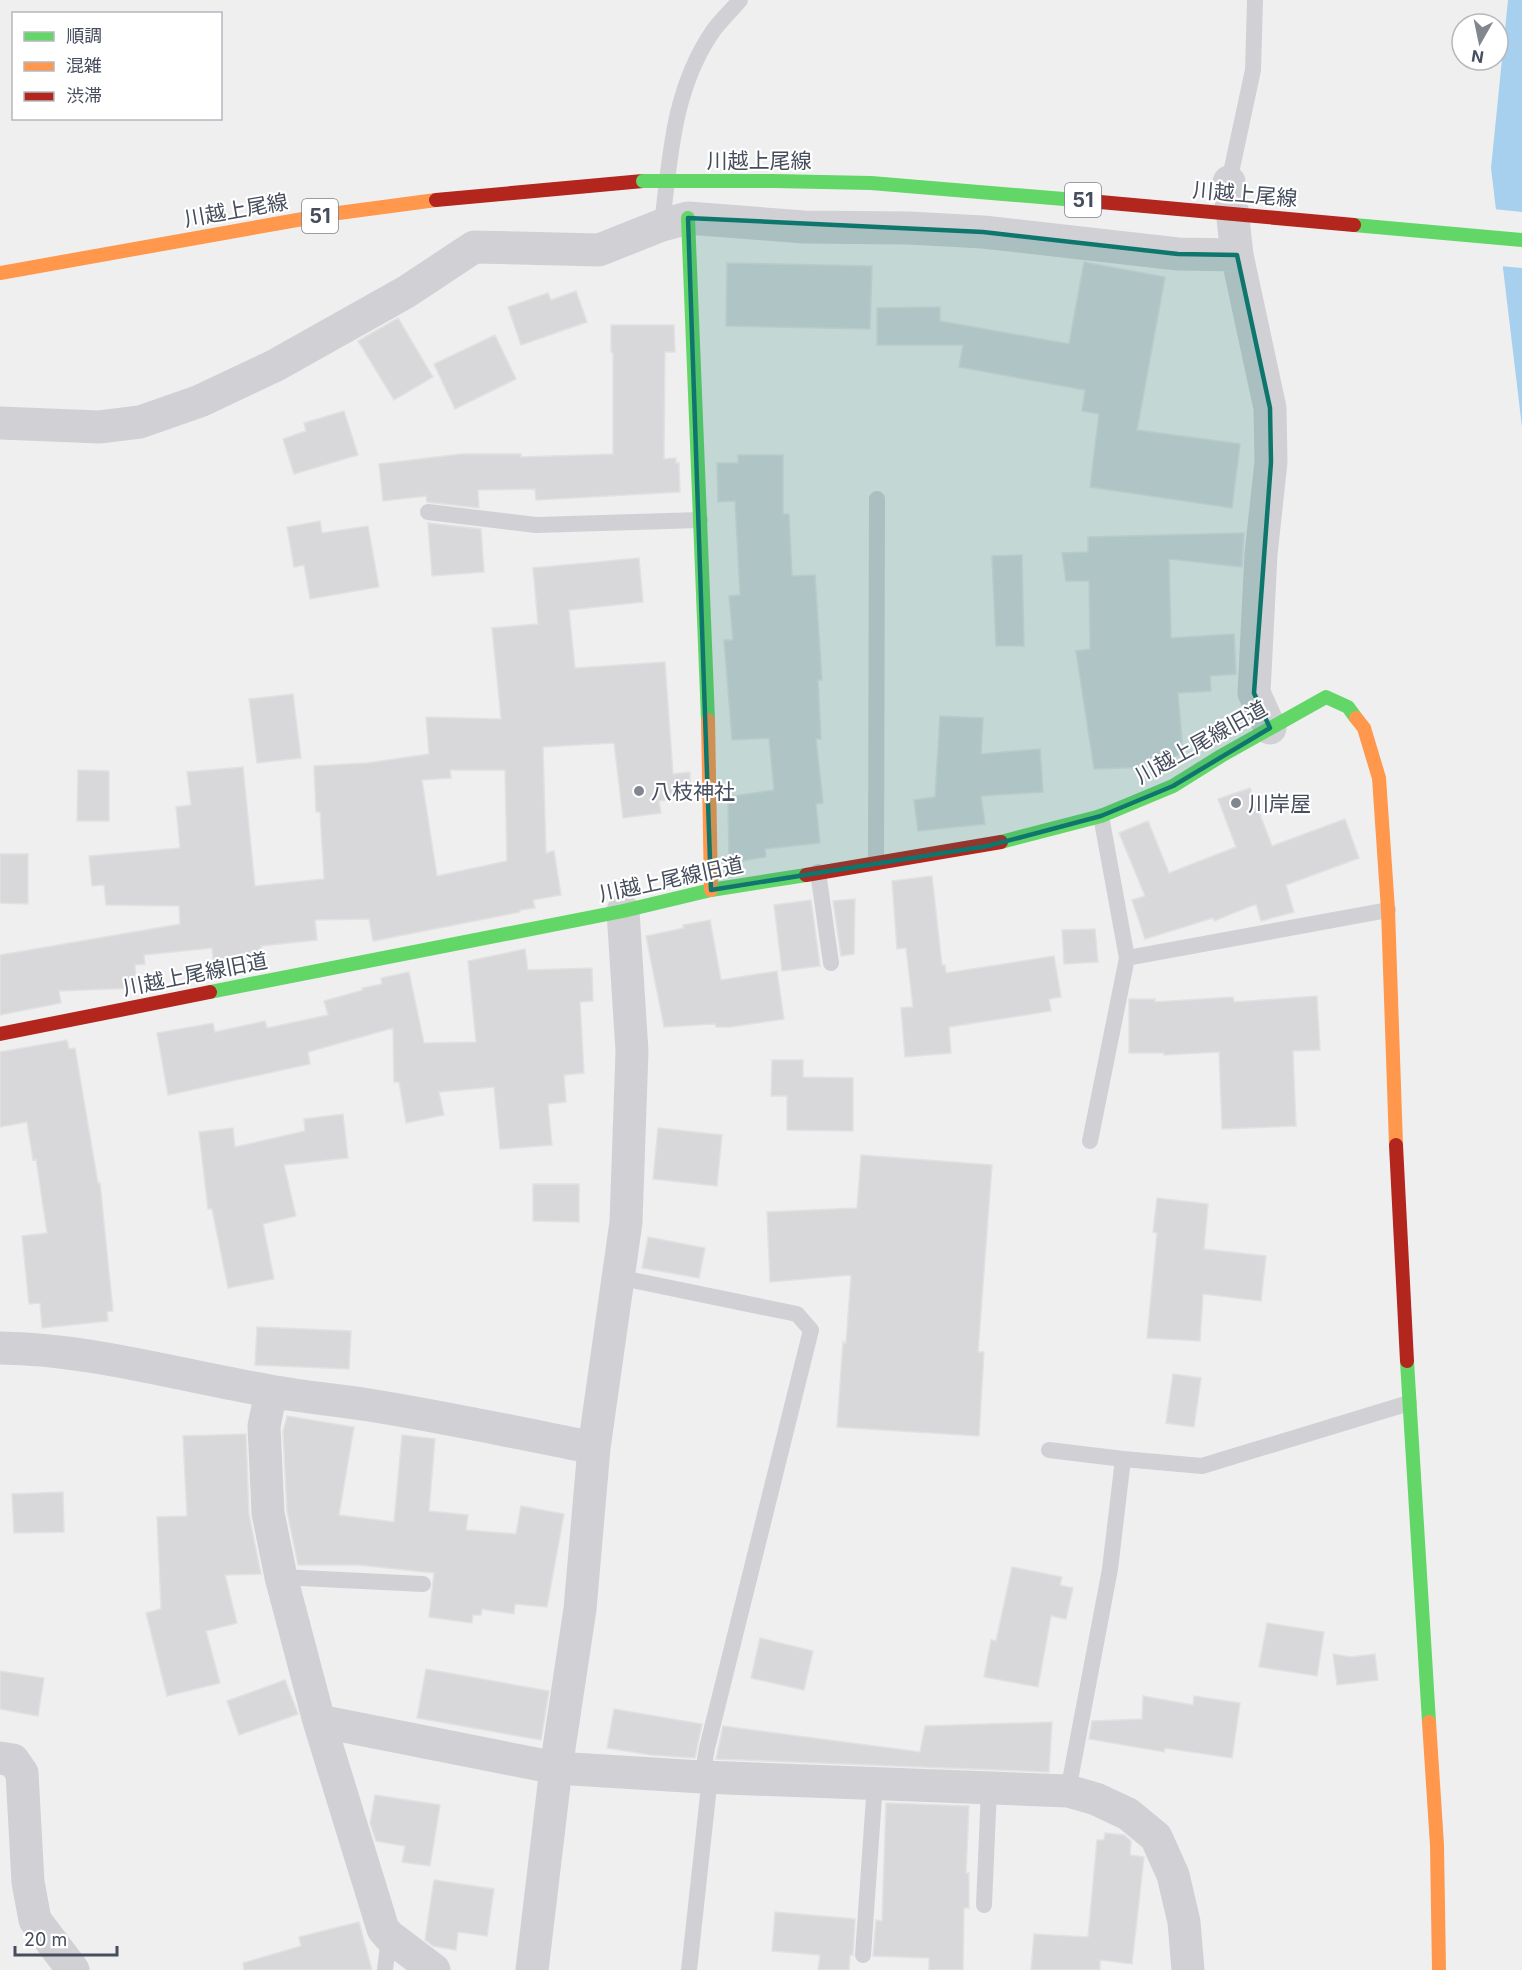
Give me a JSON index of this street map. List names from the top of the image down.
{
  "streets": {
    "street": ["川越上尾線", "51", "川越上尾線旧道"]
  },
  "places": ["八枝神社", "川岸屋"],
  "legend": ["順調", "混雑", "渋滞"],
  "scale_bar": "20 m",
  "north": "bottom"
}
